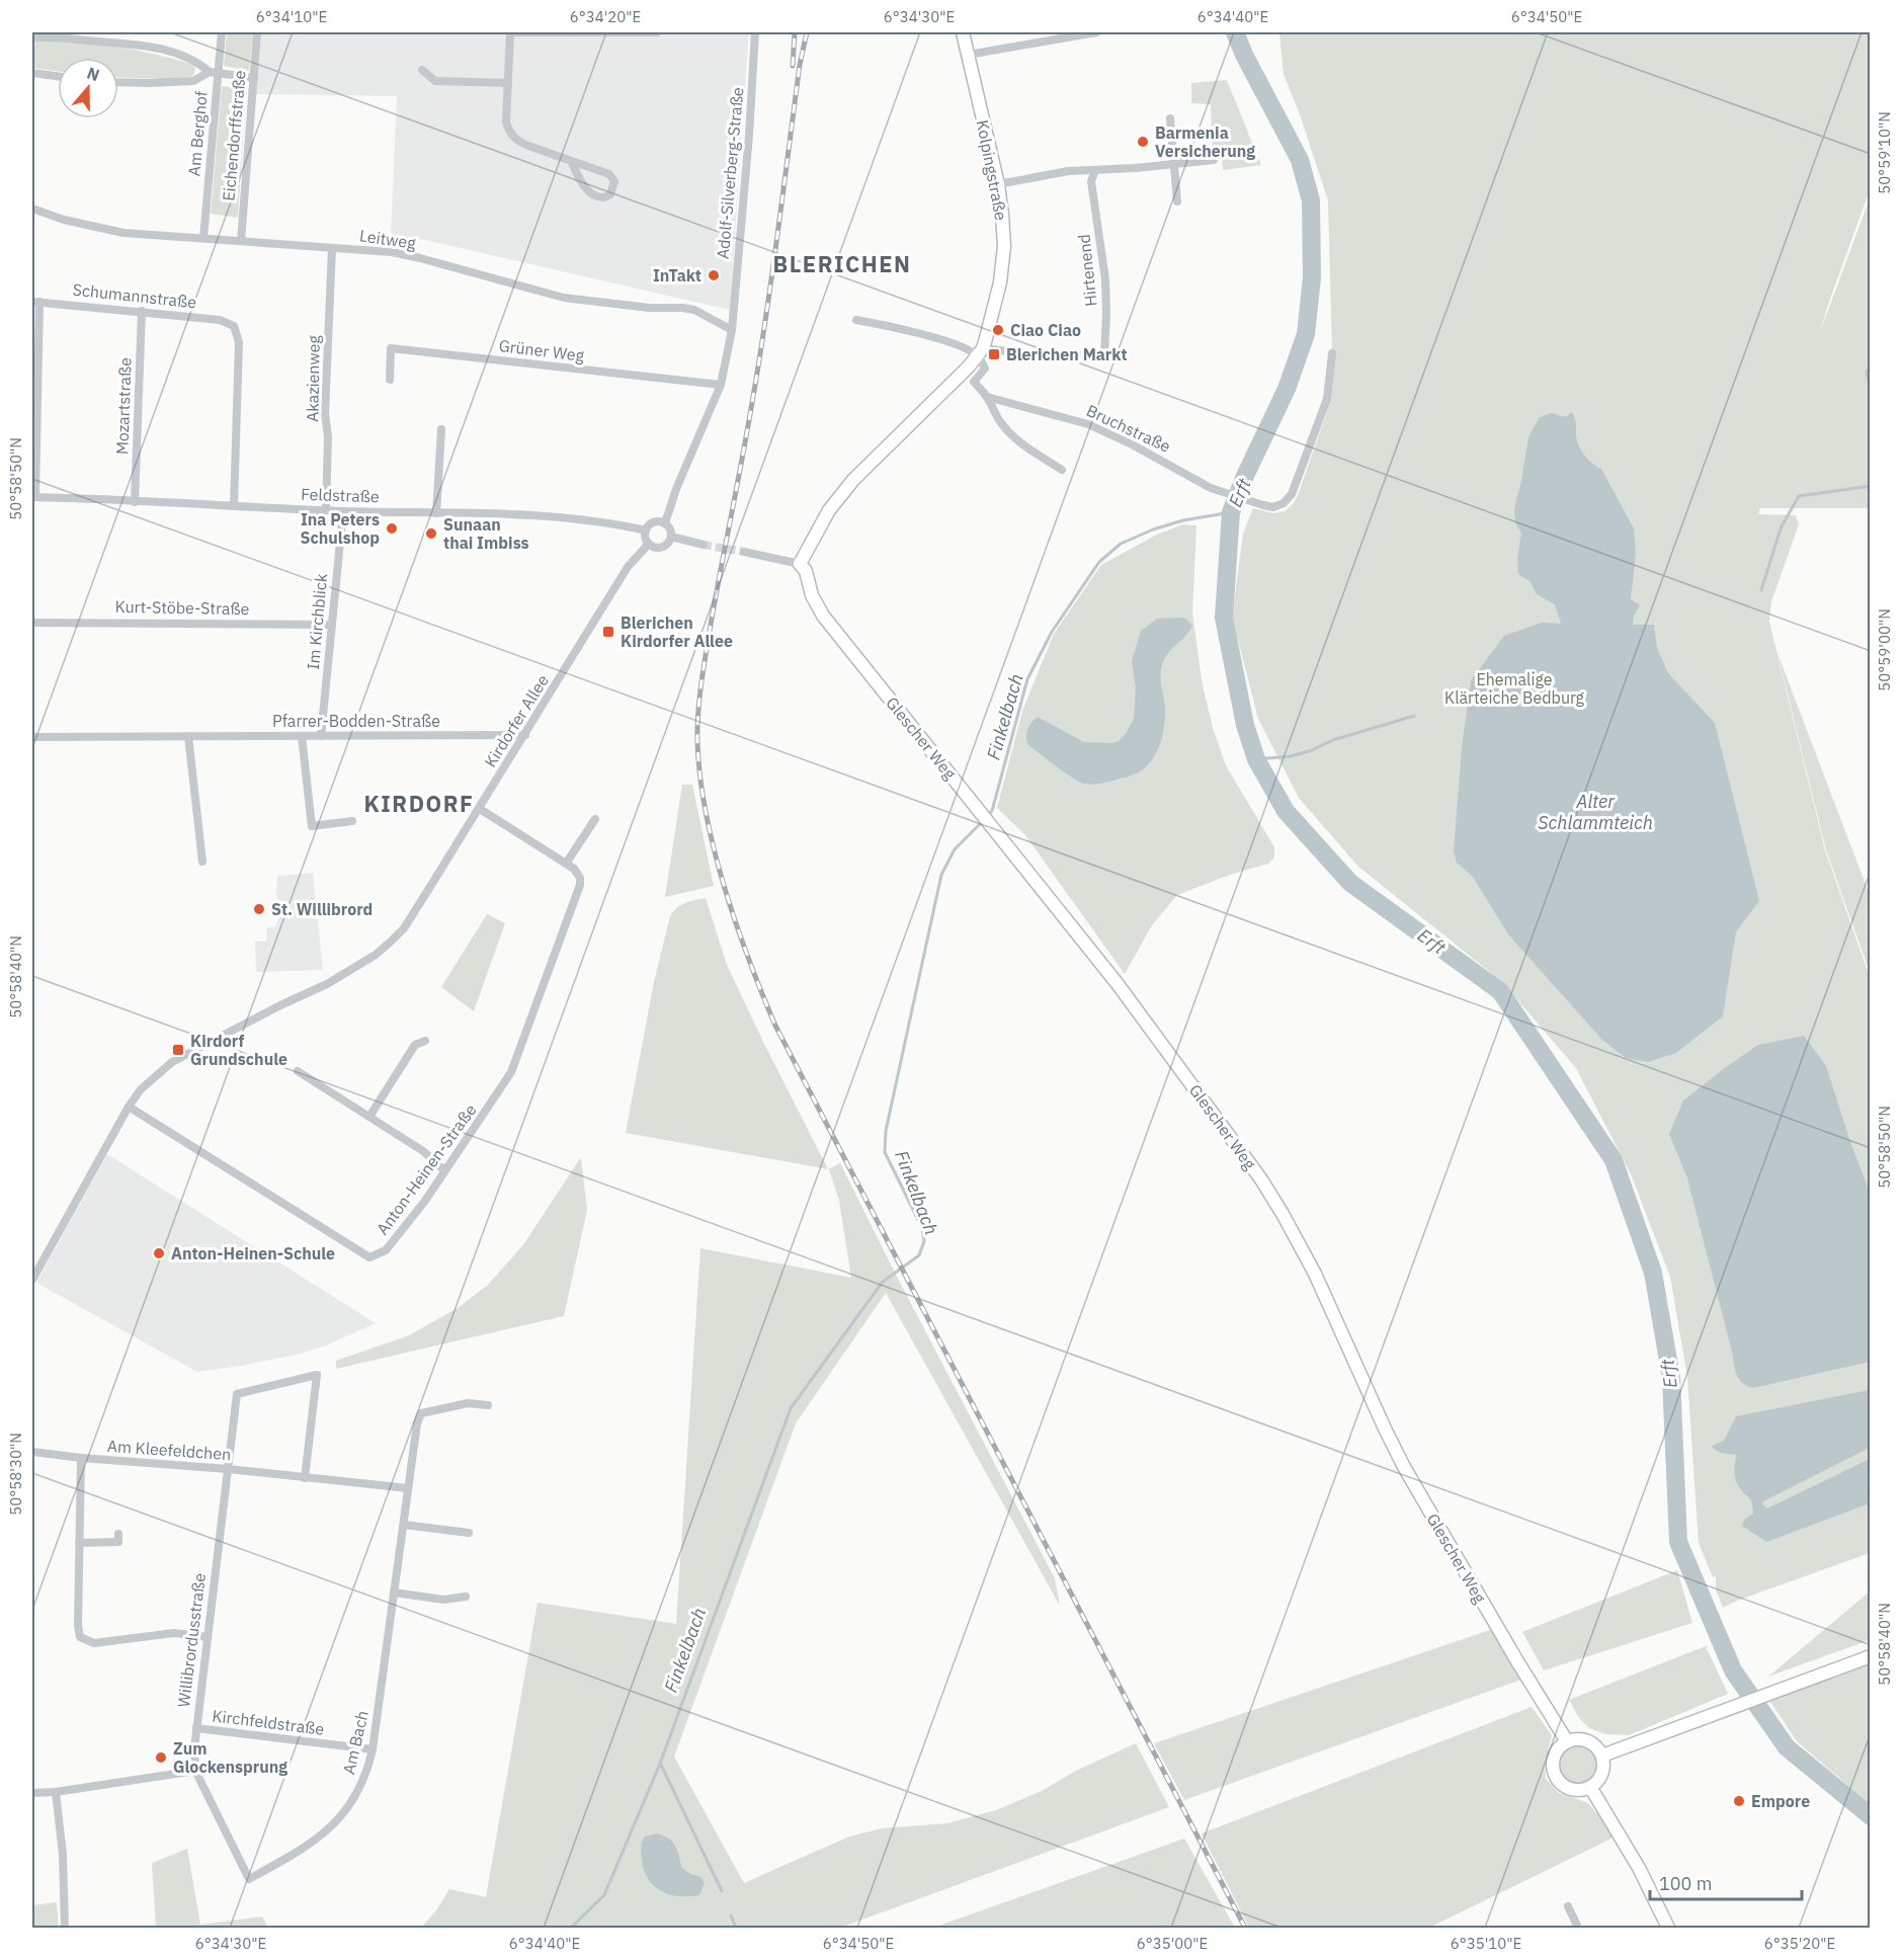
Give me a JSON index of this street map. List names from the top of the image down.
{
  "streets": {
    "street": [
      "Am Berghof",
      "Eichendorffstraße",
      "Kolpingstraße",
      "Adolf-Silverberg-Straße",
      "Leitweg",
      "Hirtenend",
      "Schumannstraße",
      "Grüner Weg",
      "Akazienweg",
      "Mozartstraße",
      "Bruchstraße",
      "Feldstraße",
      "Kurt-Stöbe-Straße",
      "Im Kirchblick",
      "Pfarrer-Bodden-Straße",
      "Kirdorfer Allee",
      "Glescher Weg",
      "Anton-Heinen-Straße",
      "Am Kleefeldchen",
      "Willibrordusstraße",
      "Kirchfeldstraße",
      "Am Bach"
    ]
  },
  "crossings": [
    ["Am Berghof", "Leitweg"],
    ["Eichendorffstraße", "Leitweg"],
    ["Kolpingstraße", "Hirtenend"],
    ["Adolf-Silverberg-Straße", "Leitweg"],
    ["Adolf-Silverberg-Straße", "Grüner Weg"],
    ["Adolf-Silverberg-Straße", "Feldstraße"],
    ["Adolf-Silverberg-Straße", "Kirdorfer Allee"],
    ["Leitweg", "Akazienweg"],
    ["Schumannstraße", "Mozartstraße"],
    ["Schumannstraße", "Feldstraße"],
    ["Akazienweg", "Feldstraße"],
    ["Mozartstraße", "Feldstraße"],
    ["Feldstraße", "Im Kirchblick"],
    ["Feldstraße", "Kirdorfer Allee"],
    ["Kurt-Stöbe-Straße", "Im Kirchblick"],
    ["Im Kirchblick", "Pfarrer-Bodden-Straße"],
    ["Pfarrer-Bodden-Straße", "Kirdorfer Allee"],
    ["Kirdorfer Allee", "Anton-Heinen-Straße"],
    ["Am Kleefeldchen", "Willibrordusstraße"],
    ["Am Kleefeldchen", "Am Bach"],
    ["Willibrordusstraße", "Kirchfeldstraße"],
    ["Willibrordusstraße", "Am Bach"],
    ["Kirchfeldstraße", "Am Bach"]
  ],
  "districts": ["BLERICHEN", "KIRDORF"],
  "water": ["Erft", "Finkelbach", "Alter Schlammteich"],
  "parks": ["Ehemalige Klärteiche Bedburg"],
  "places": {
    "other": [
      "Barmenia Versicherung",
      "InTakt",
      "Ciao Ciao",
      "Ina Peters Schulshop",
      "Sunaan thai Imbiss",
      "St. Willibrord",
      "Anton-Heinen-Schule",
      "Zum Glockensprung",
      "Empore"
    ],
    "transit": ["Blerichen Markt", "Blerichen Kirdorfer Allee", "Kirdorf Grundschule"]
  },
  "scale_bar": "100 m",
  "north": "top",
  "coordinates": [
    "6°34'10\"E",
    "6°34'20\"E",
    "6°34'30\"E",
    "6°34'40\"E",
    "6°34'50\"E",
    "50°59'10\"N",
    "50°58'50\"N",
    "50°59'00\"N",
    "50°58'40\"N",
    "50°58'30\"N",
    "6°35'00\"E",
    "6°35'10\"E",
    "6°35'20\"E"
  ]
}
